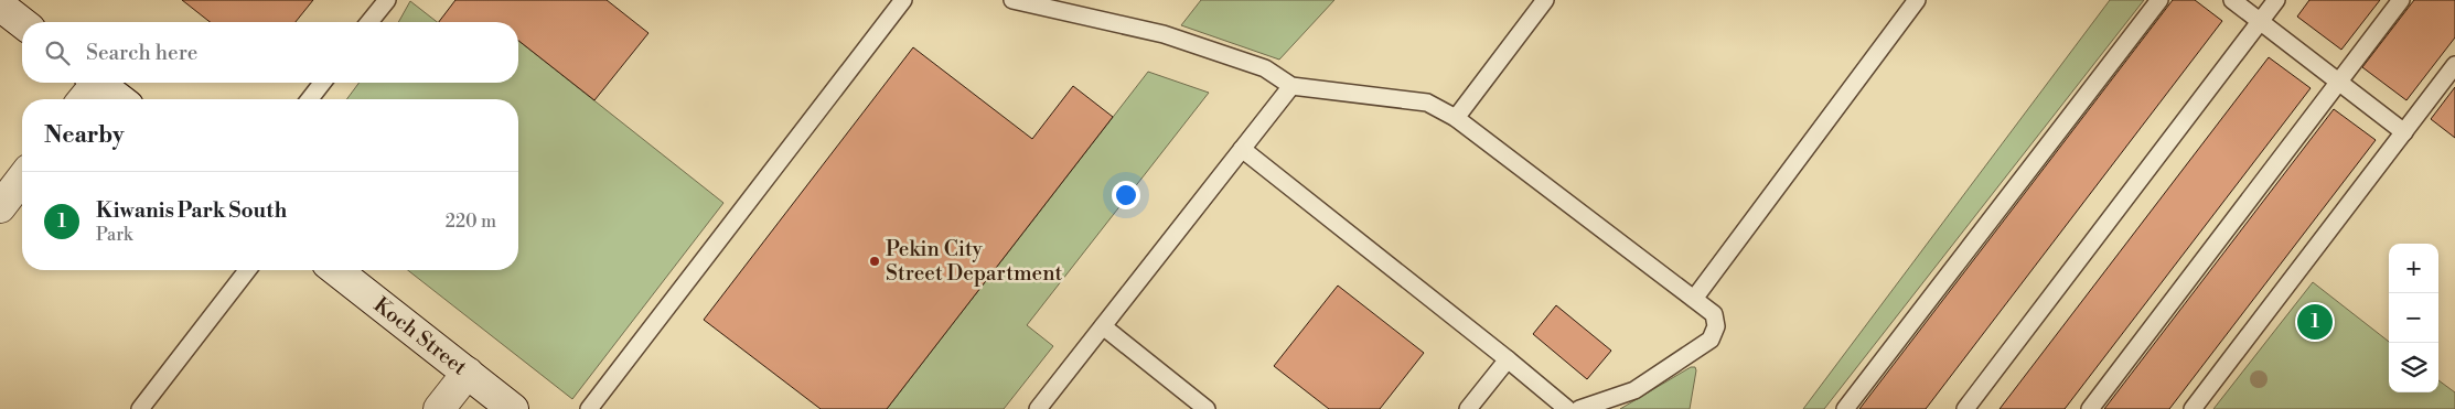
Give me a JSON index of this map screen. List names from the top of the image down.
{
  "streets": {
    "street": ["Koch Street"]
  },
  "places": ["Pekin City Street Department"],
  "page": {
    "search": "Search here",
    "heading": "Nearby",
    "list": [
      {
        "mark": "1",
        "name": "Kiwanis Park South",
        "note": "Park",
        "value": "220 m"
      }
    ],
    "map_buttons": ["+", "−"],
    "pins": "1"
  }
}
